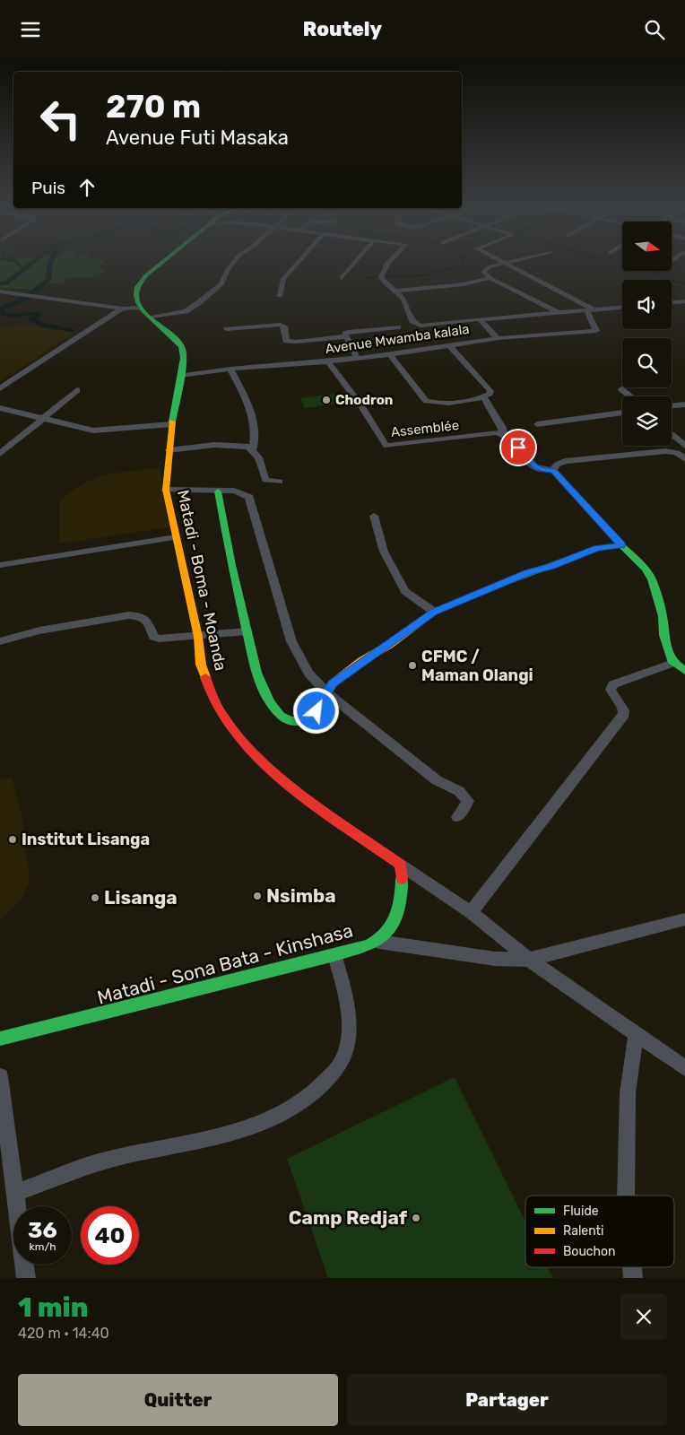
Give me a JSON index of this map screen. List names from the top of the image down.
{
  "streets": {
    "main road": ["Matadi - Boma - Moanda", "Matadi - Sona Bata - Kinshasa"],
    "street": ["Avenue Mwamba kalala", "Assemblée"]
  },
  "crossings": [
    ["Avenue Mwamba kalala", "Assemblée"],
    ["Avenue Mwamba kalala", "Matadi - Boma - Moanda"],
    ["Matadi - Boma - Moanda", "Matadi - Sona Bata - Kinshasa"]
  ],
  "places": [
    "Chodron",
    "CFMC / Maman Olangi",
    "Institut Lisanga",
    "Nsimba",
    "Lisanga",
    "Camp Redjaf"
  ],
  "legend": ["Fluide", "Ralenti", "Bouchon"],
  "north": "right",
  "page": {
    "header": "Routely",
    "turn": ["270 m", "Avenue Futi Masaka"],
    "then": "Puis",
    "speed": "36 km/h",
    "limit": "40",
    "heading": ["1 min", "420 m · 14:40"],
    "buttons": ["Quitter", "Partager"]
  }
}
